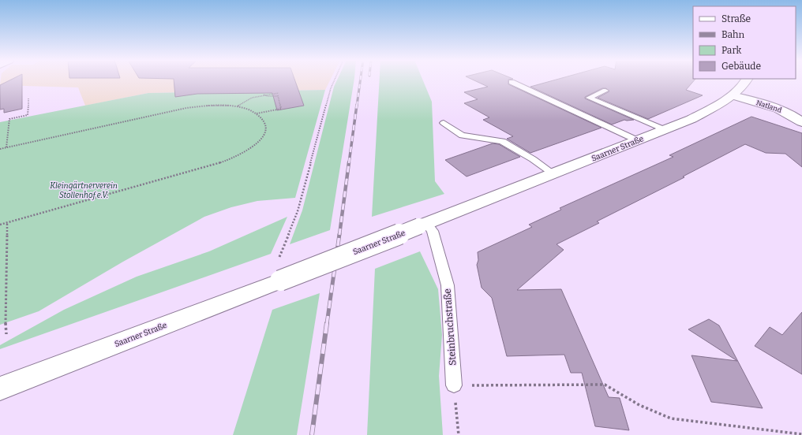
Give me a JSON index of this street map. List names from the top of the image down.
{
  "streets": {
    "main road": ["Natland", "Saarner Straße"],
    "lane": ["Steinbruchstraße"]
  },
  "crossings": [
    ["Natland", "Saarner Straße"],
    ["Saarner Straße", "Steinbruchstraße"]
  ],
  "parks": ["Kleingärtnerverein Stollenhof e.V."],
  "legend": [
    "Straße",
    "Bahn",
    "Park",
    "Gebäude"
  ]
}
